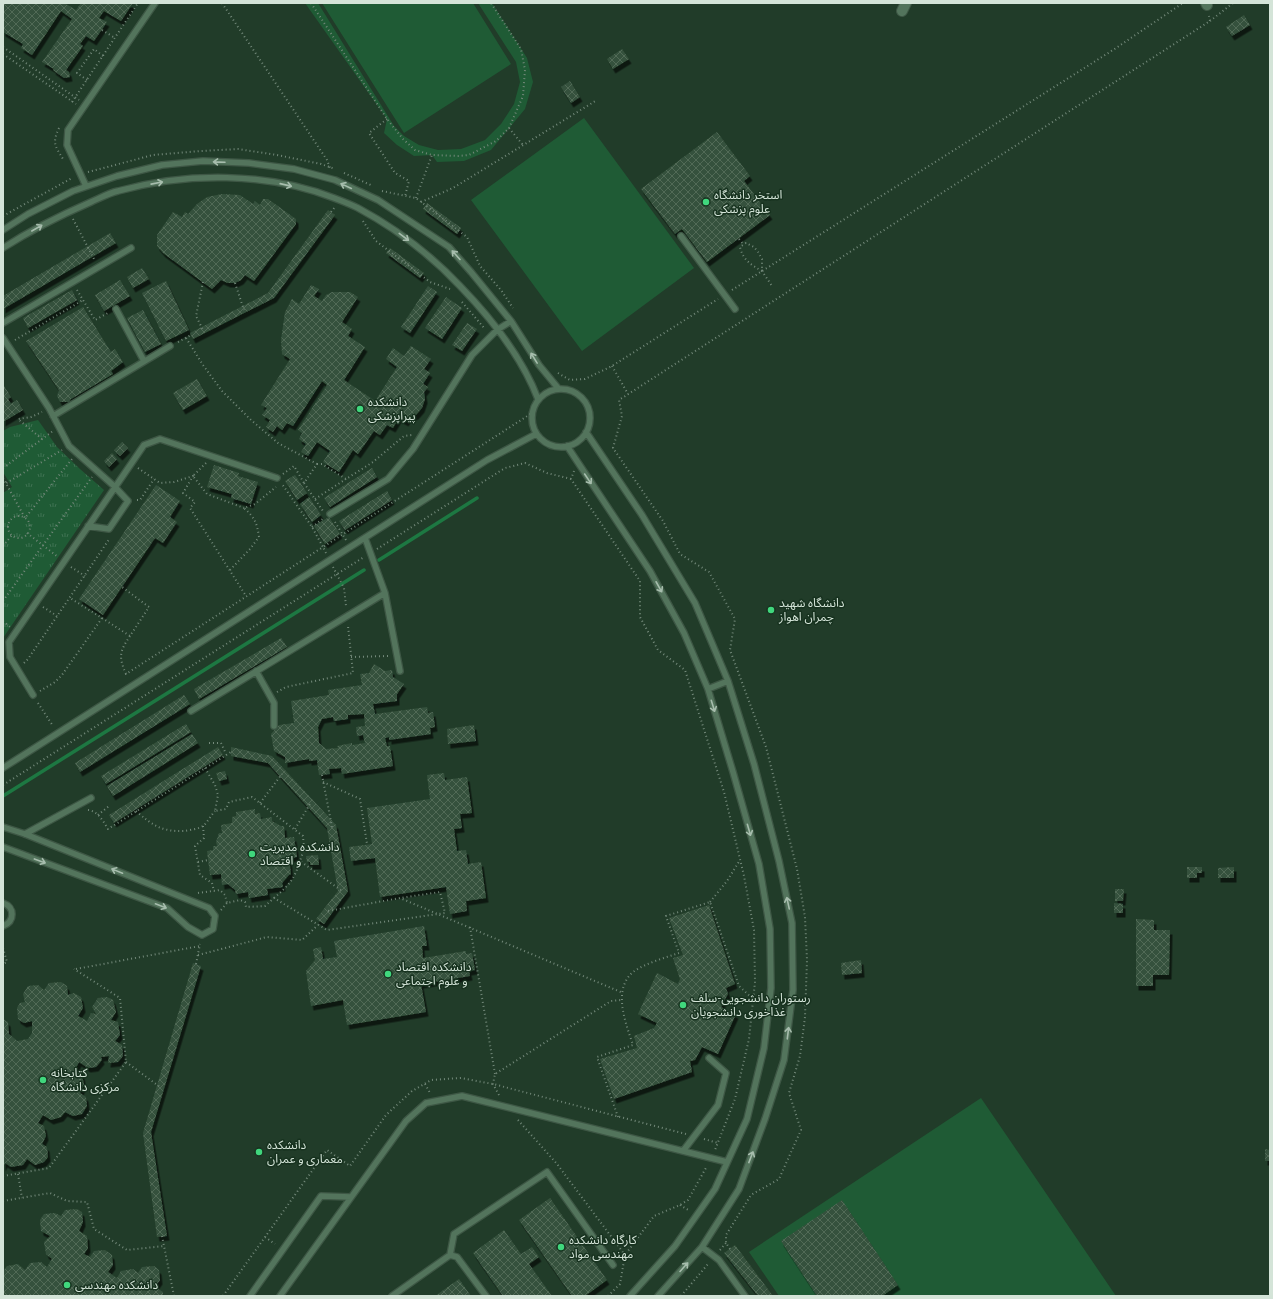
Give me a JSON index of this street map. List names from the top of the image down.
{
  "places": [
    "استخر دانشگاه علوم پزشکی",
    "دانشکده پیراپزشکی",
    "دانشگاه شهید چمران اهواز",
    "دانشکده مدیریت و اقتصاد",
    "دانشکده اقتصاد و علوم اجتماعی",
    "رستوران دانشجویی-سلف غذاخوری دانشجویان",
    "کتابخانه مرکزی دانشگاه",
    "دانشکده معماری و عمران",
    "کارگاه دانشکده مهندسی مواد",
    "دانشکده مهندسی"
  ]
}
